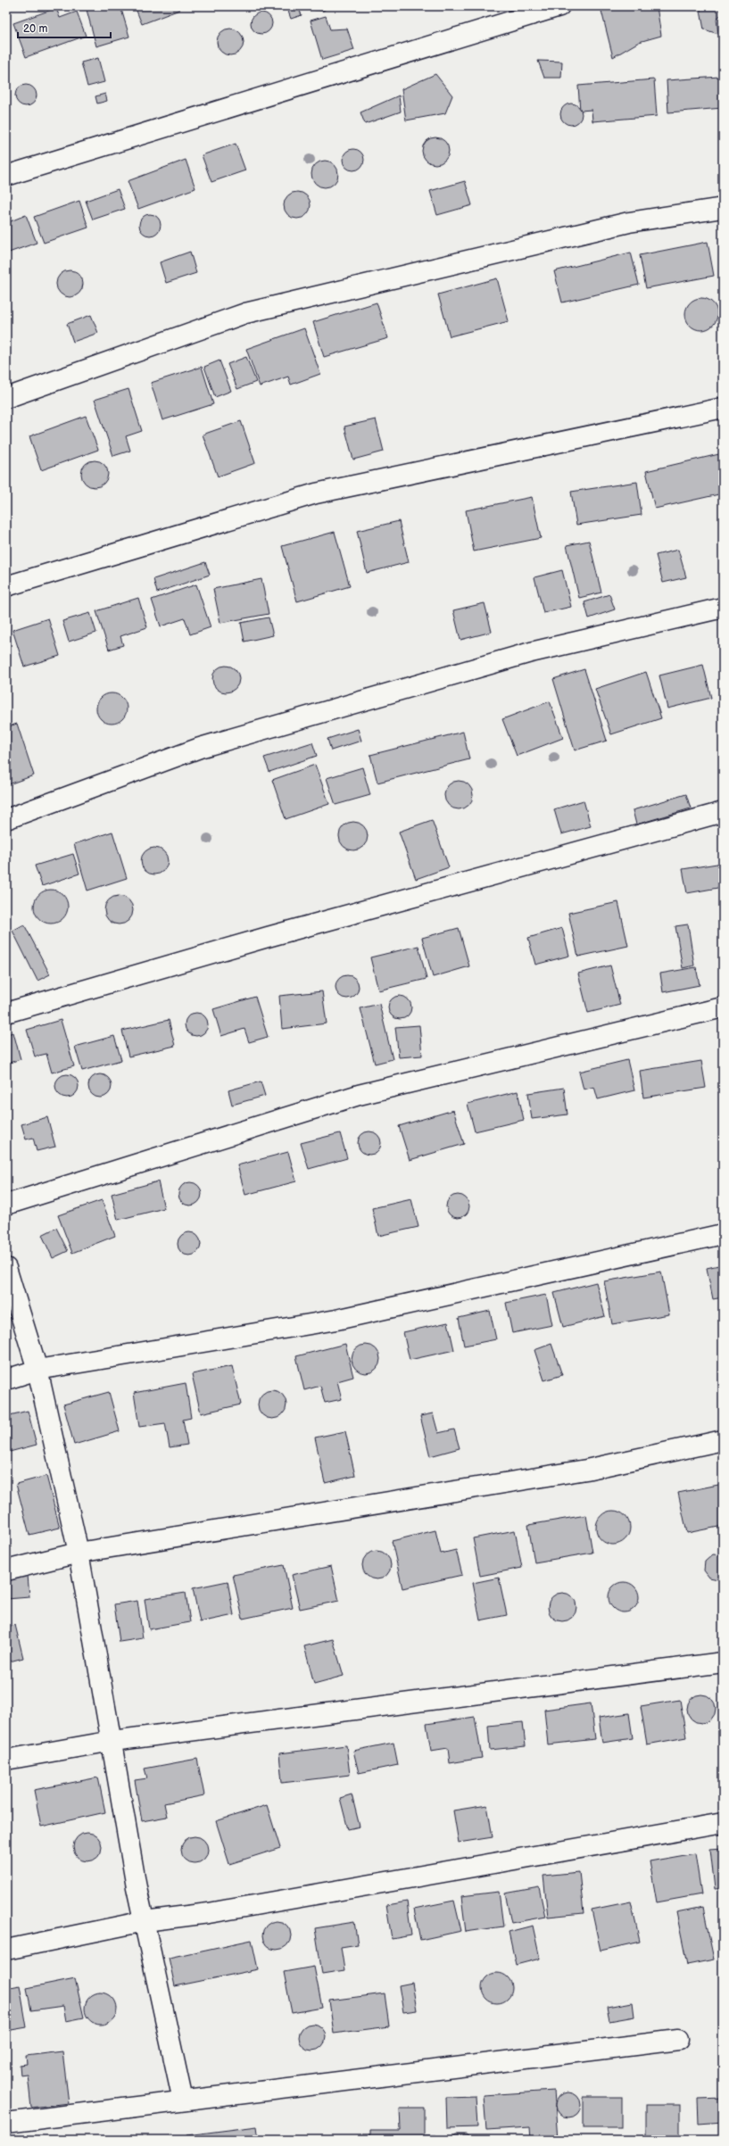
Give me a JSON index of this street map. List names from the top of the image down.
{
  "scale_bar": "20 m"
}
